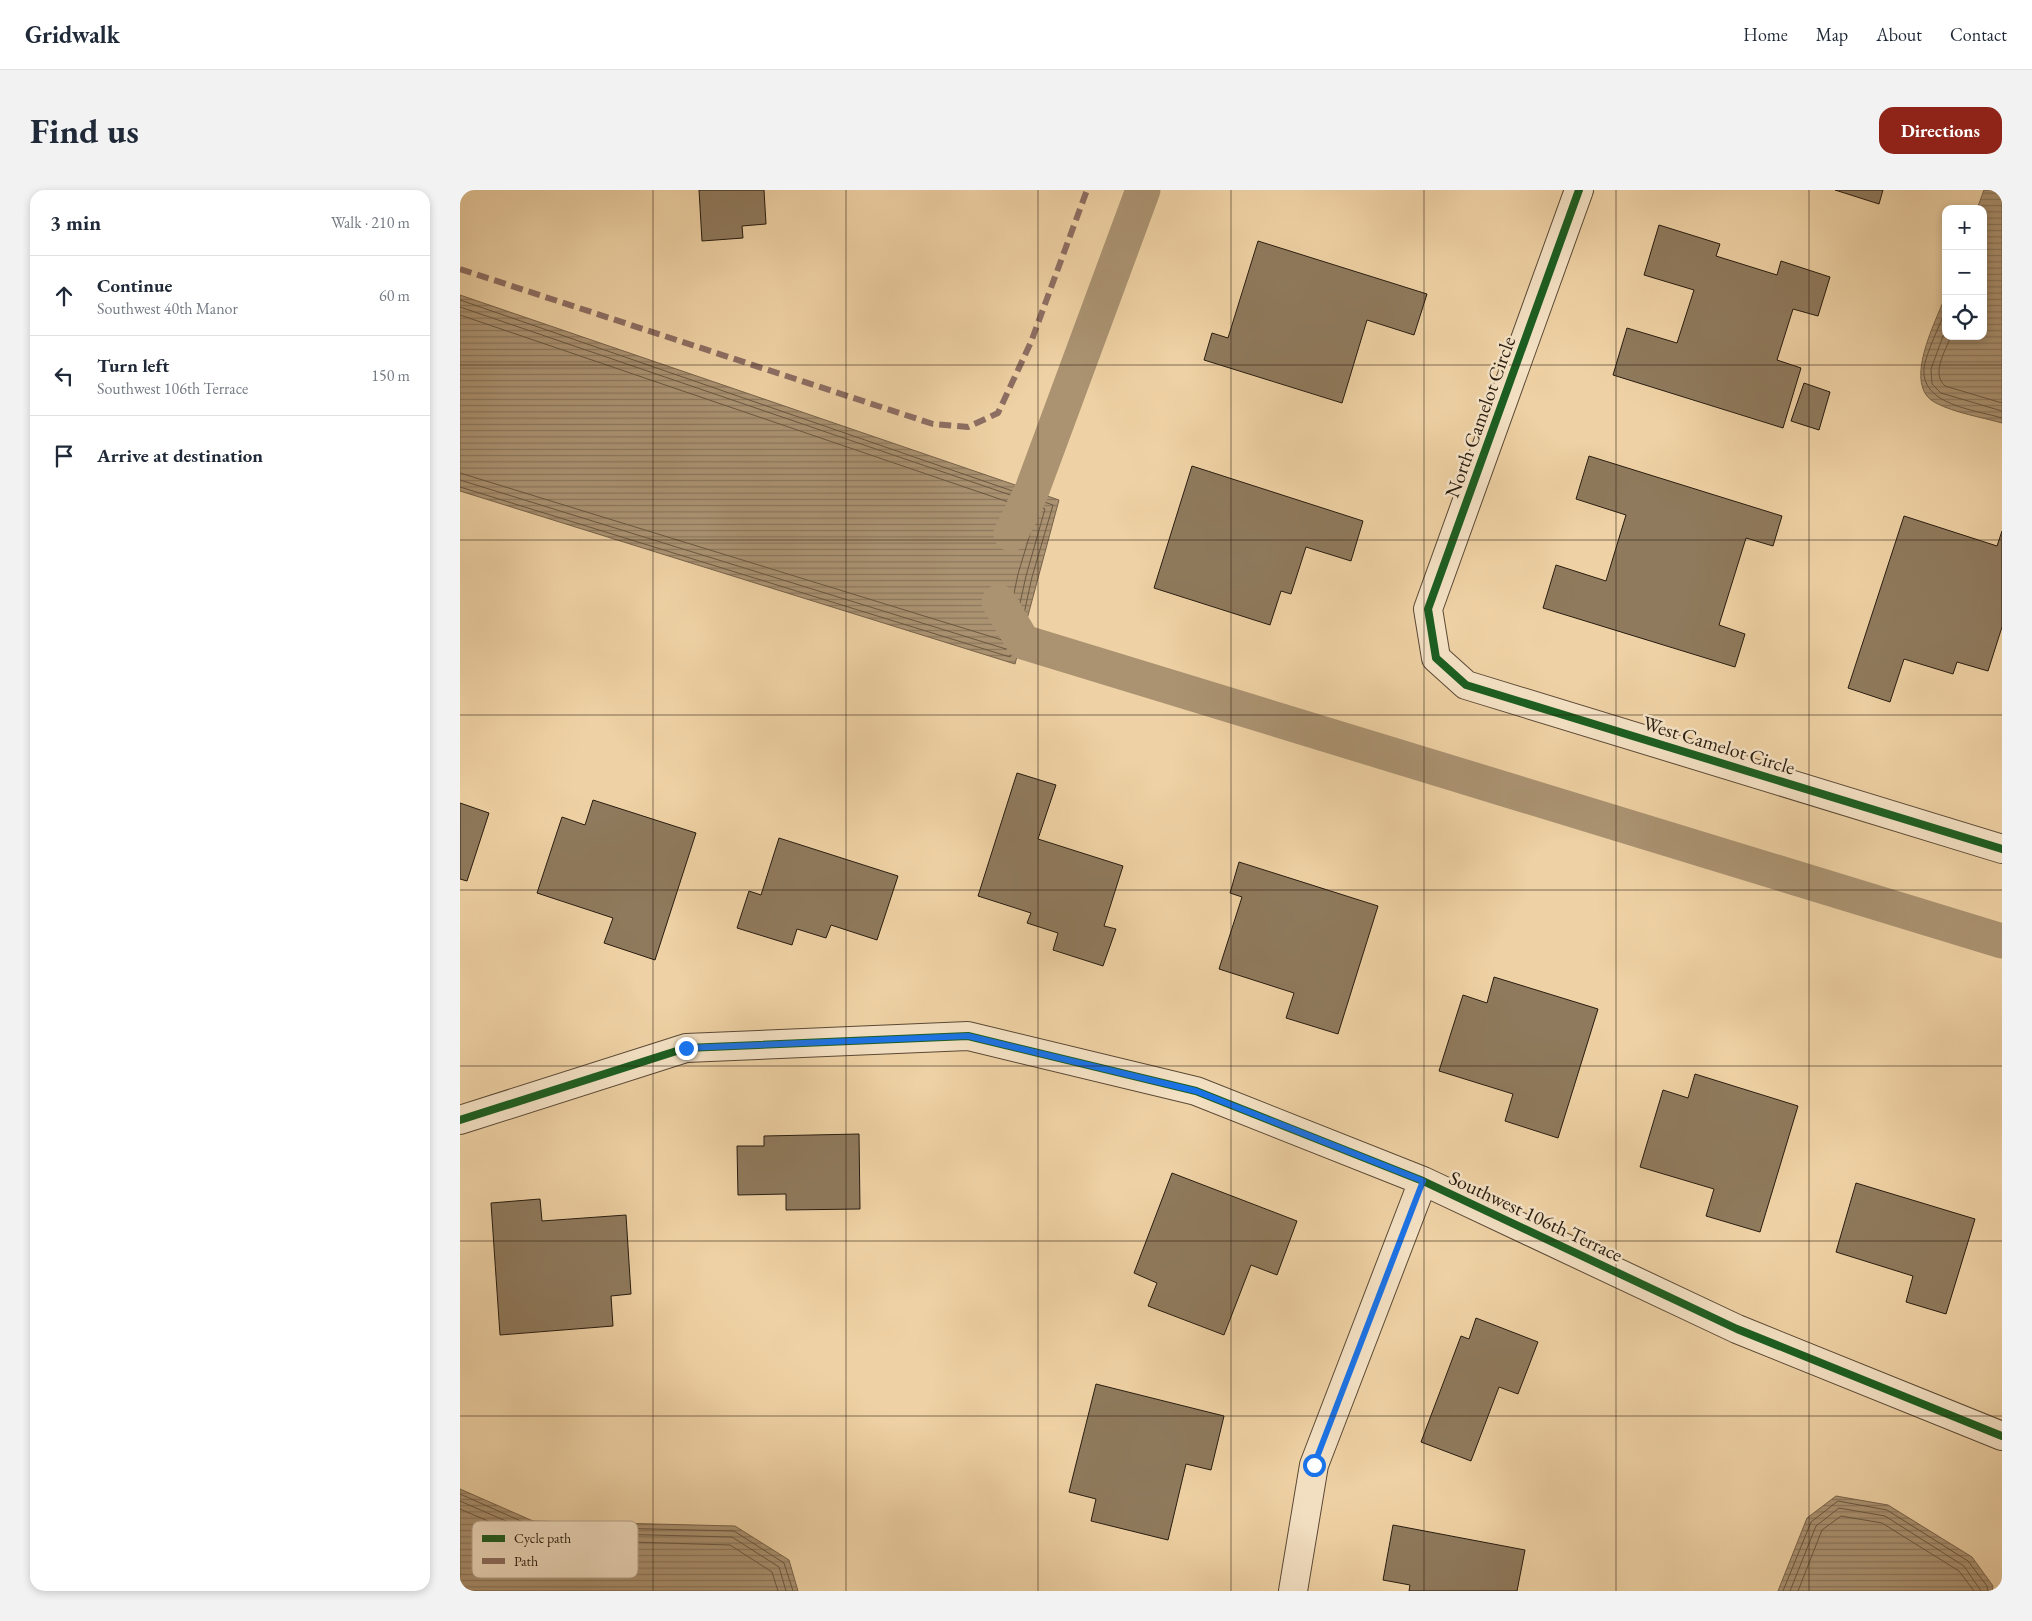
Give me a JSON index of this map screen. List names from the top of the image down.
{
  "streets": {
    "street": ["North Camelot Circle", "West Camelot Circle", "Southwest 106th Terrace"]
  },
  "crossings": [
    ["North Camelot Circle", "West Camelot Circle"]
  ],
  "legend": ["Cycle path", "Path"],
  "page": {
    "header": "Gridwalk",
    "nav": [
      "Home",
      "Map",
      "About",
      "Contact"
    ],
    "buttons": "Directions",
    "title": "Find us",
    "heading": ["3 min", "Walk · 210 m"],
    "map_buttons": ["+", "−"],
    "list": [
      ["Continue", "Southwest 40th Manor", "60 m"],
      ["Turn left", "Southwest 106th Terrace", "150 m"],
      "Arrive at destination"
    ]
  }
}
